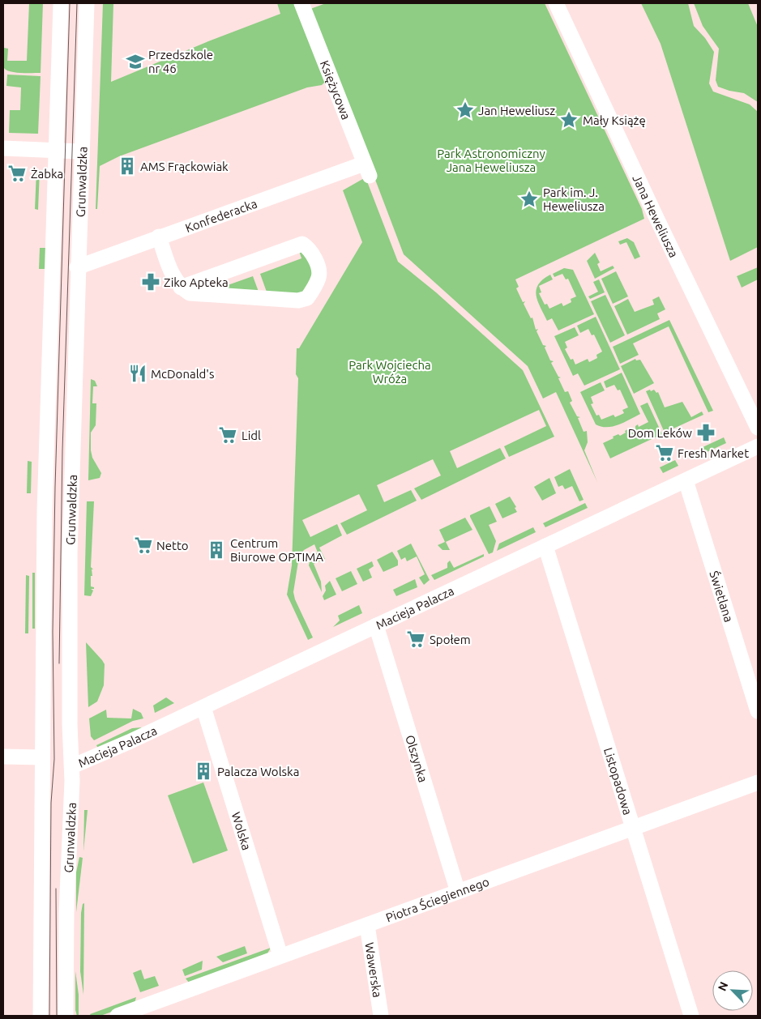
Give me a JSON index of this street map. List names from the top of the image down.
{
  "streets": {
    "street": [
      "Księżycowa",
      "Grunwaldzka",
      "Konfederacka",
      "Jana Heweliusza",
      "Świetlana",
      "Macieja Palacza",
      "Olszynka",
      "Listopadowa",
      "Wolska",
      "Piotra Ściegiennego",
      "Wawerska"
    ]
  },
  "crossings": [
    ["Księżycowa", "Konfederacka"],
    ["Grunwaldzka", "Konfederacka"],
    ["Grunwaldzka", "Macieja Palacza"],
    ["Świetlana", "Macieja Palacza"],
    ["Macieja Palacza", "Olszynka"],
    ["Macieja Palacza", "Listopadowa"],
    ["Macieja Palacza", "Wolska"],
    ["Olszynka", "Piotra Ściegiennego"],
    ["Listopadowa", "Piotra Ściegiennego"],
    ["Wolska", "Piotra Ściegiennego"],
    ["Piotra Ściegiennego", "Wawerska"]
  ],
  "parks": ["Park Astronomiczny Jana Heweliusza", "Park Wojciecha Wróża"],
  "places": {
    "school or university": ["Przedszkole nr 46"],
    "place": ["Jan Heweliusz", "Mały Książę", "Park im. J. Heweliusza"],
    "building": ["AMS Frąckowiak", "Centrum Biurowe OPTIMA", "Palacza Wolska"],
    "supermarket": [
      "Żabka",
      "Lidl",
      "Fresh Market",
      "Netto",
      "Społem"
    ],
    "pharmacy": ["Ziko Apteka", "Dom Leków"],
    "restaurant": ["McDonald's"]
  },
  "north": "top left"
}
